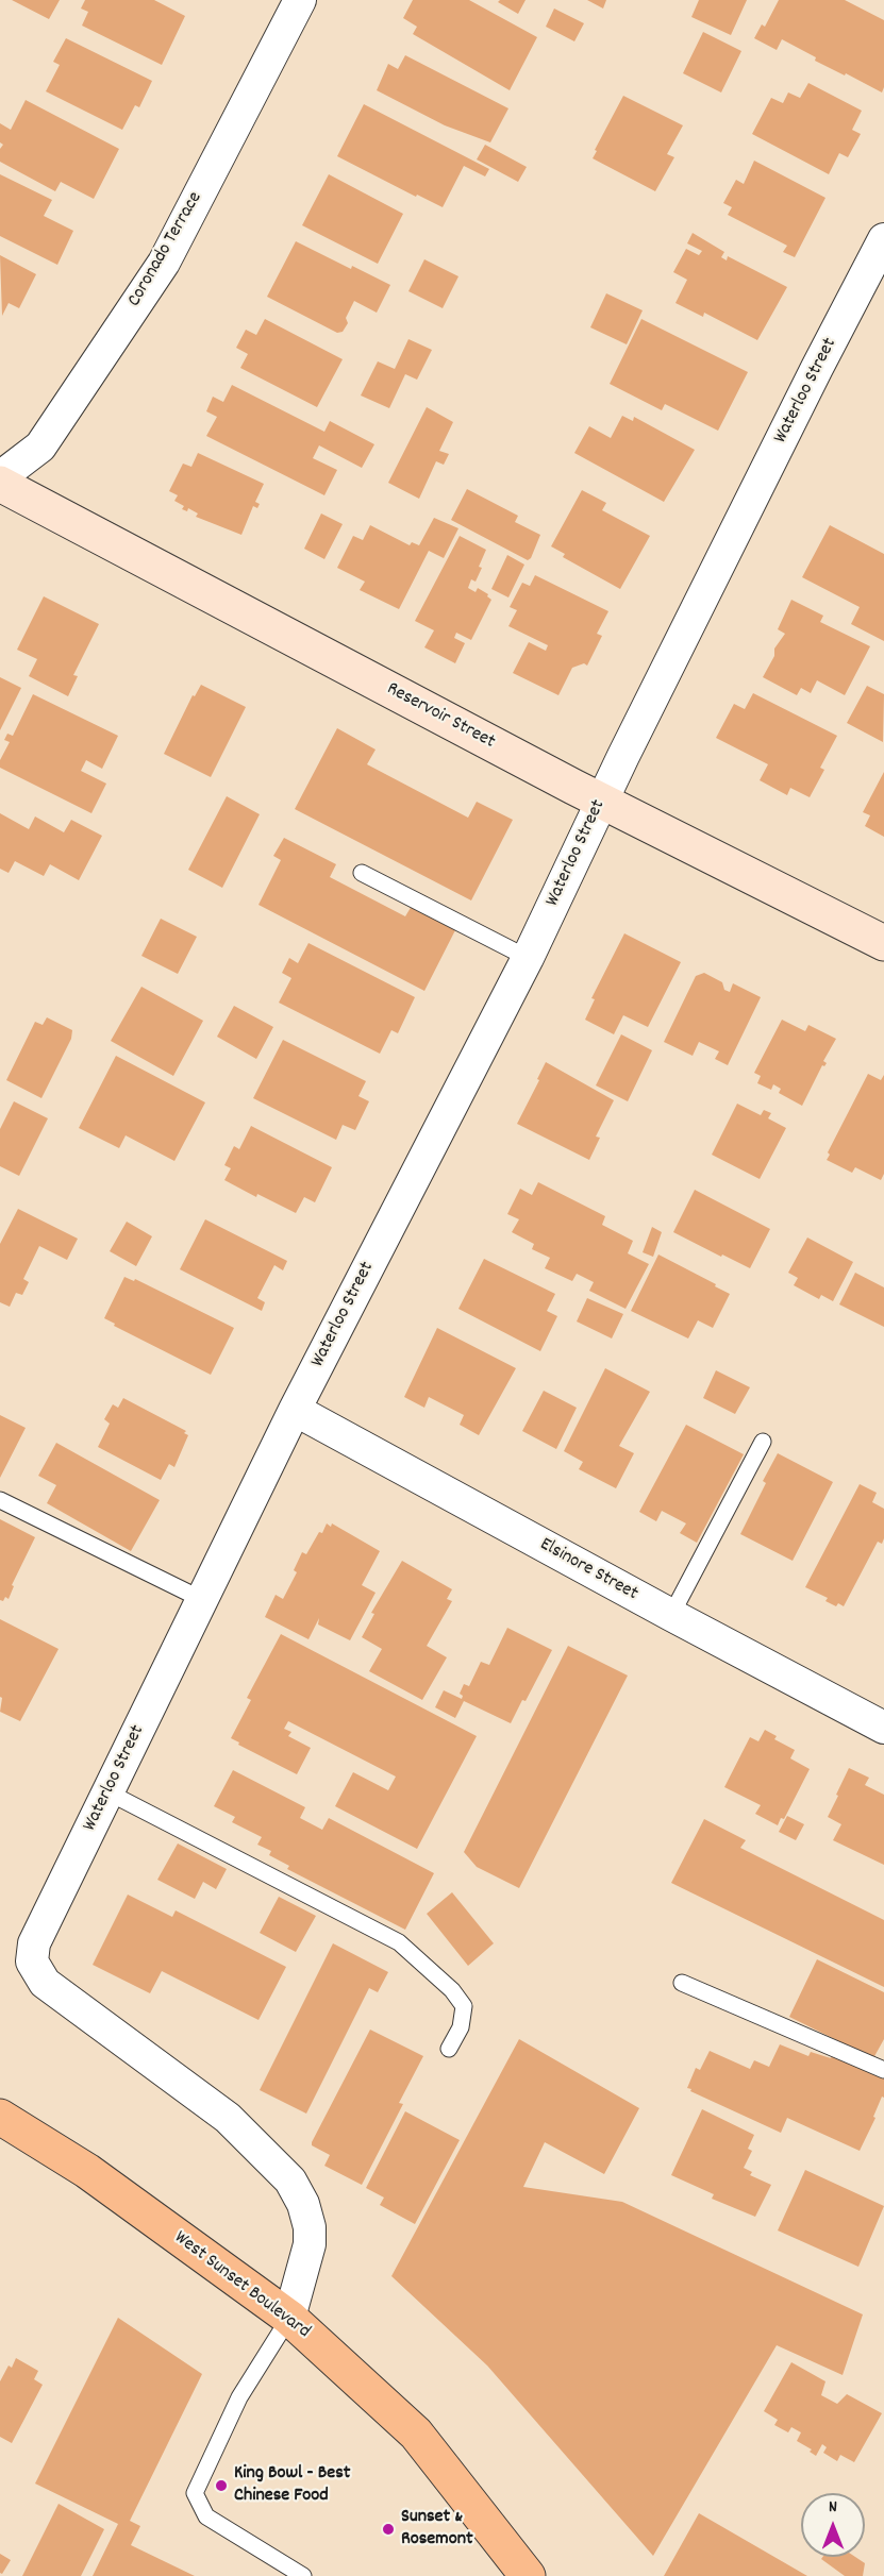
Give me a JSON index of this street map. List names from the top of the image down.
{
  "streets": {
    "main road": ["West Sunset Boulevard"],
    "street": [
      "Coronado Terrace",
      "Waterloo Street",
      "Reservoir Street",
      "Elsinore Street"
    ]
  },
  "crossings": [
    ["Waterloo Street", "Reservoir Street"],
    ["Waterloo Street", "Elsinore Street"],
    ["Waterloo Street", "West Sunset Boulevard"]
  ],
  "places": ["King Bowl - Best Chinese Food", "Sunset & Rosemont"],
  "north": "top"
}
